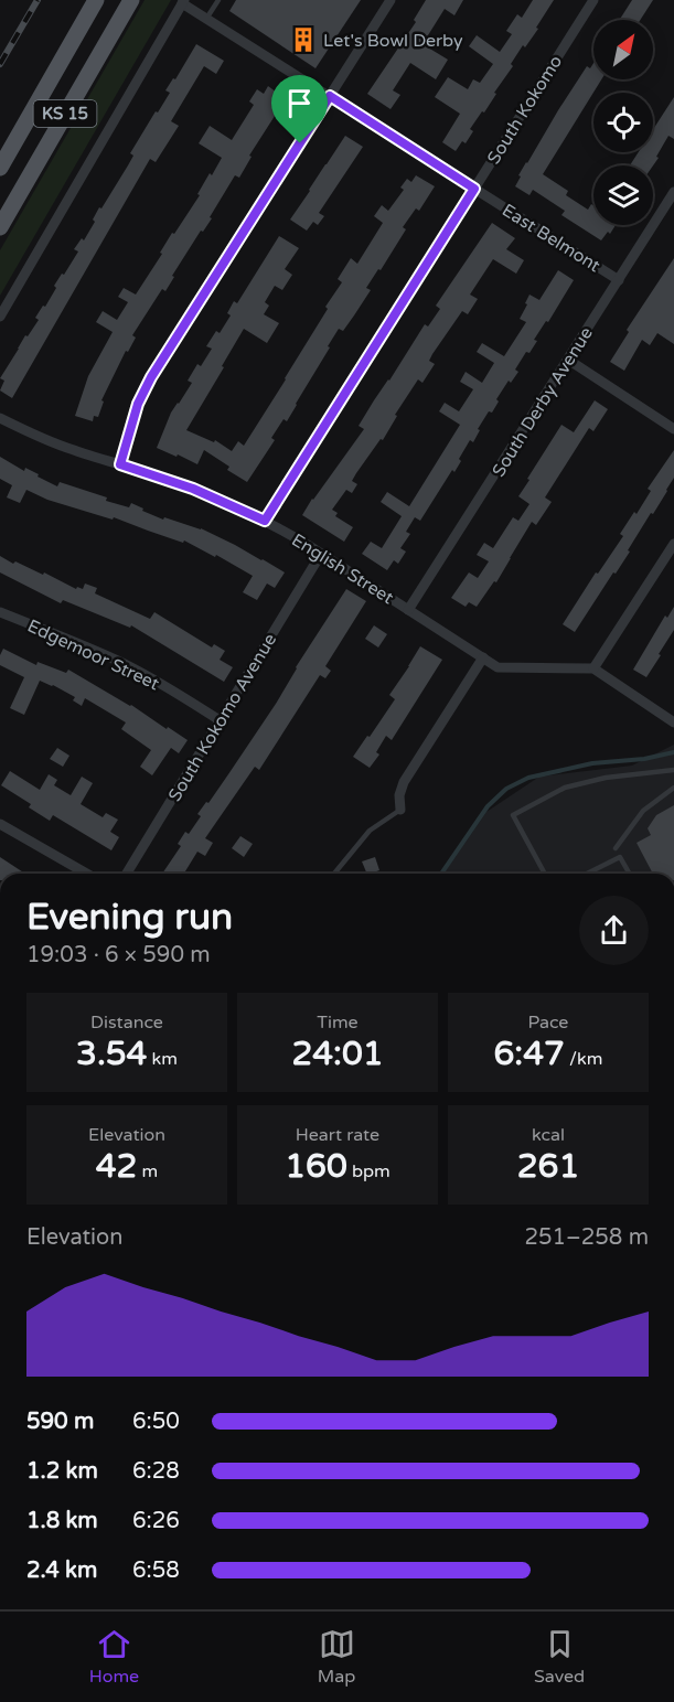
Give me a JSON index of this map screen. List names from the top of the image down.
{
  "streets": {
    "main road": ["KS 15"],
    "street": [
      "South Kokomo",
      "East Belmont",
      "South Derby Avenue",
      "English Street",
      "Edgemoor Street",
      "South Kokomo Avenue"
    ]
  },
  "crossings": [
    ["South Kokomo", "East Belmont"],
    ["South Kokomo", "English Street"],
    ["East Belmont", "South Derby Avenue"],
    ["South Derby Avenue", "English Street"],
    ["English Street", "South Kokomo Avenue"],
    ["Edgemoor Street", "South Kokomo Avenue"]
  ],
  "places": {
    "building": ["Let's Bowl Derby"]
  },
  "north": "top right",
  "page": {
    "heading": ["Evening run", "19:03 · 6 × 590 m"],
    "stats": [
      ["Distance", "3.54 km"],
      ["Time", "24:01"],
      ["Pace", "6:47 /km"],
      ["Elevation", "42 m"],
      ["Heart rate", "160 bpm"],
      ["kcal", "261"]
    ],
    "chart": ["Elevation", "251–258 m"],
    "list": [
      {
        "name": "590 m",
        "note": "6:50"
      },
      {
        "name": "1.2 km",
        "note": "6:28"
      },
      {
        "name": "1.8 km",
        "note": "6:26"
      },
      {
        "name": "2.4 km",
        "note": "6:58"
      }
    ],
    "tabs": ["Home", "Map", "Saved"]
  }
}
